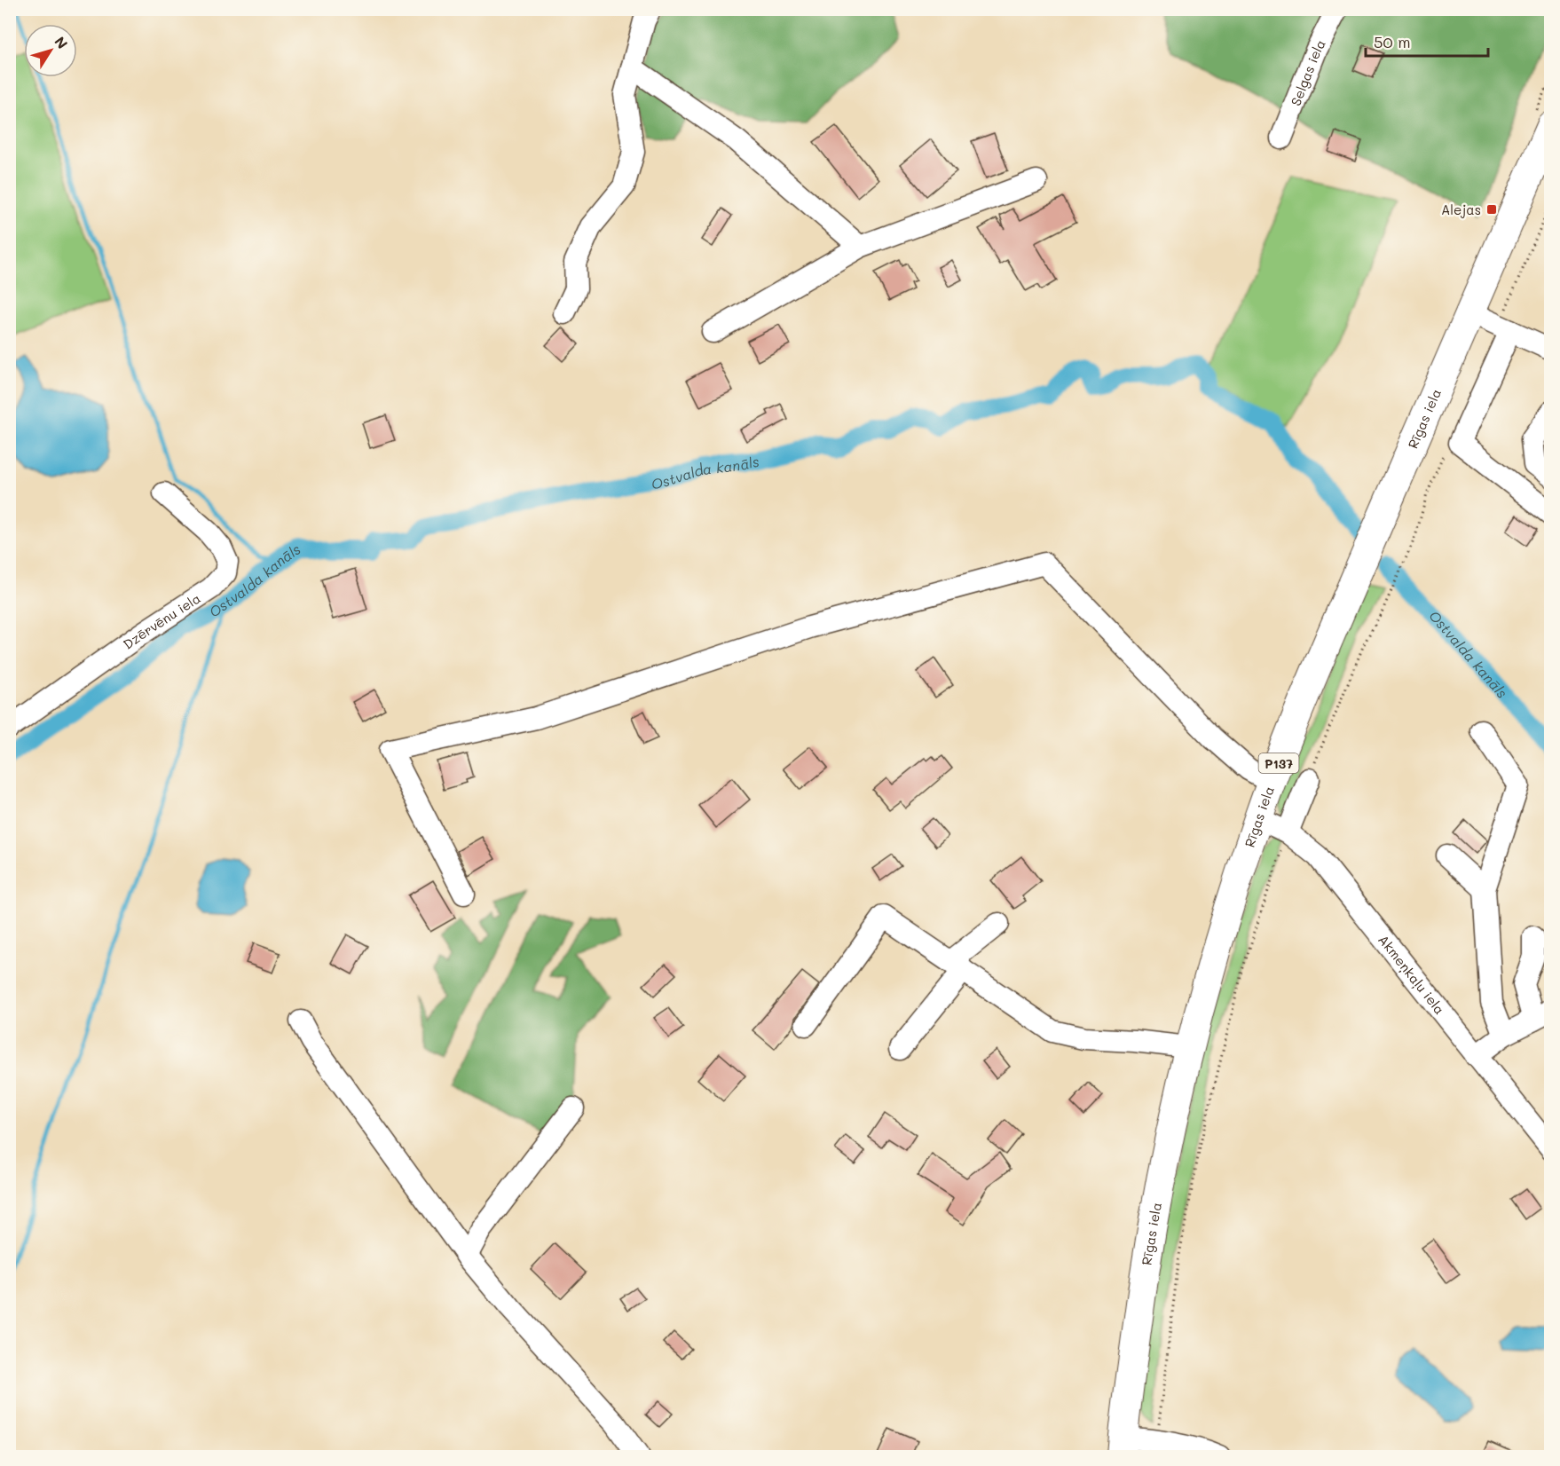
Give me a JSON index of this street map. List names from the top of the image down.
{
  "streets": {
    "main road": ["Rīgas iela", "P137"],
    "street": ["Selgas iela", "Dzērvēnu iela", "Akmeņkaļu iela"]
  },
  "crossings": [
    ["Rīgas iela", "Akmeņkaļu iela"]
  ],
  "water": ["Ostvalda kanāls"],
  "places": {
    "transit": ["Alejas"]
  },
  "scale_bar": "50 m",
  "north": "top right"
}
